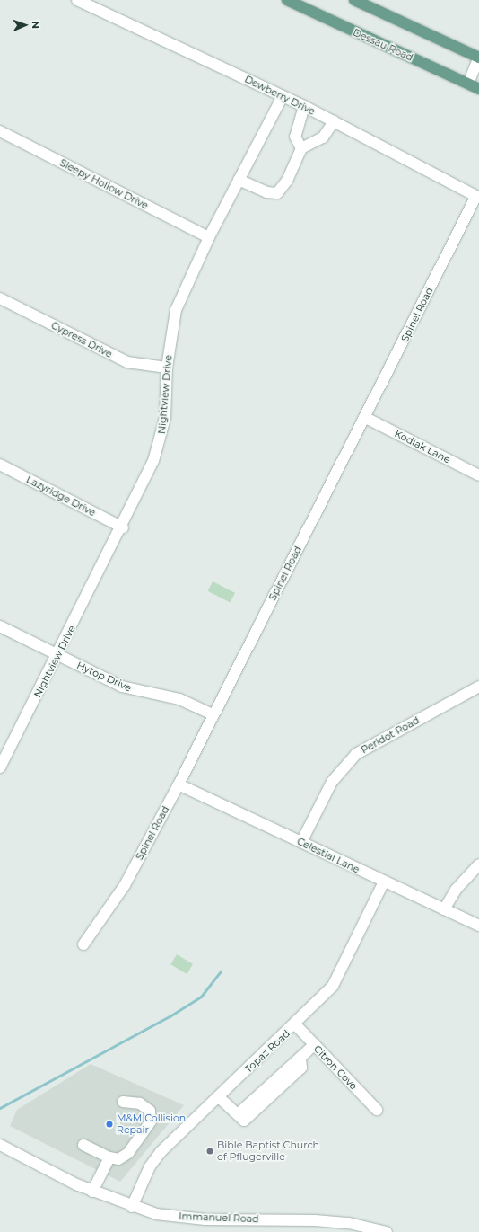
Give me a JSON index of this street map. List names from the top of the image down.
{
  "streets": {
    "main road": ["Dessau Road"],
    "street": [
      "Dewberry Drive",
      "Sleepy Hollow Drive",
      "Spinel Road",
      "Cypress Drive",
      "Nightview Drive",
      "Kodiak Lane",
      "Lazyridge Drive",
      "Hytop Drive",
      "Peridot Road",
      "Celestial Lane",
      "Topaz Road",
      "Citron Cove",
      "Immanuel Road"
    ]
  },
  "crossings": [
    ["Dewberry Drive", "Spinel Road"],
    ["Dewberry Drive", "Nightview Drive"],
    ["Sleepy Hollow Drive", "Nightview Drive"],
    ["Spinel Road", "Kodiak Lane"],
    ["Spinel Road", "Hytop Drive"],
    ["Spinel Road", "Celestial Lane"],
    ["Cypress Drive", "Nightview Drive"],
    ["Nightview Drive", "Lazyridge Drive"],
    ["Nightview Drive", "Hytop Drive"],
    ["Peridot Road", "Celestial Lane"],
    ["Celestial Lane", "Topaz Road"],
    ["Topaz Road", "Citron Cove"],
    ["Topaz Road", "Immanuel Road"]
  ],
  "places": ["M&M Collision Repair", "Bible Baptist Church of Pflugerville"],
  "north": "right"
}
